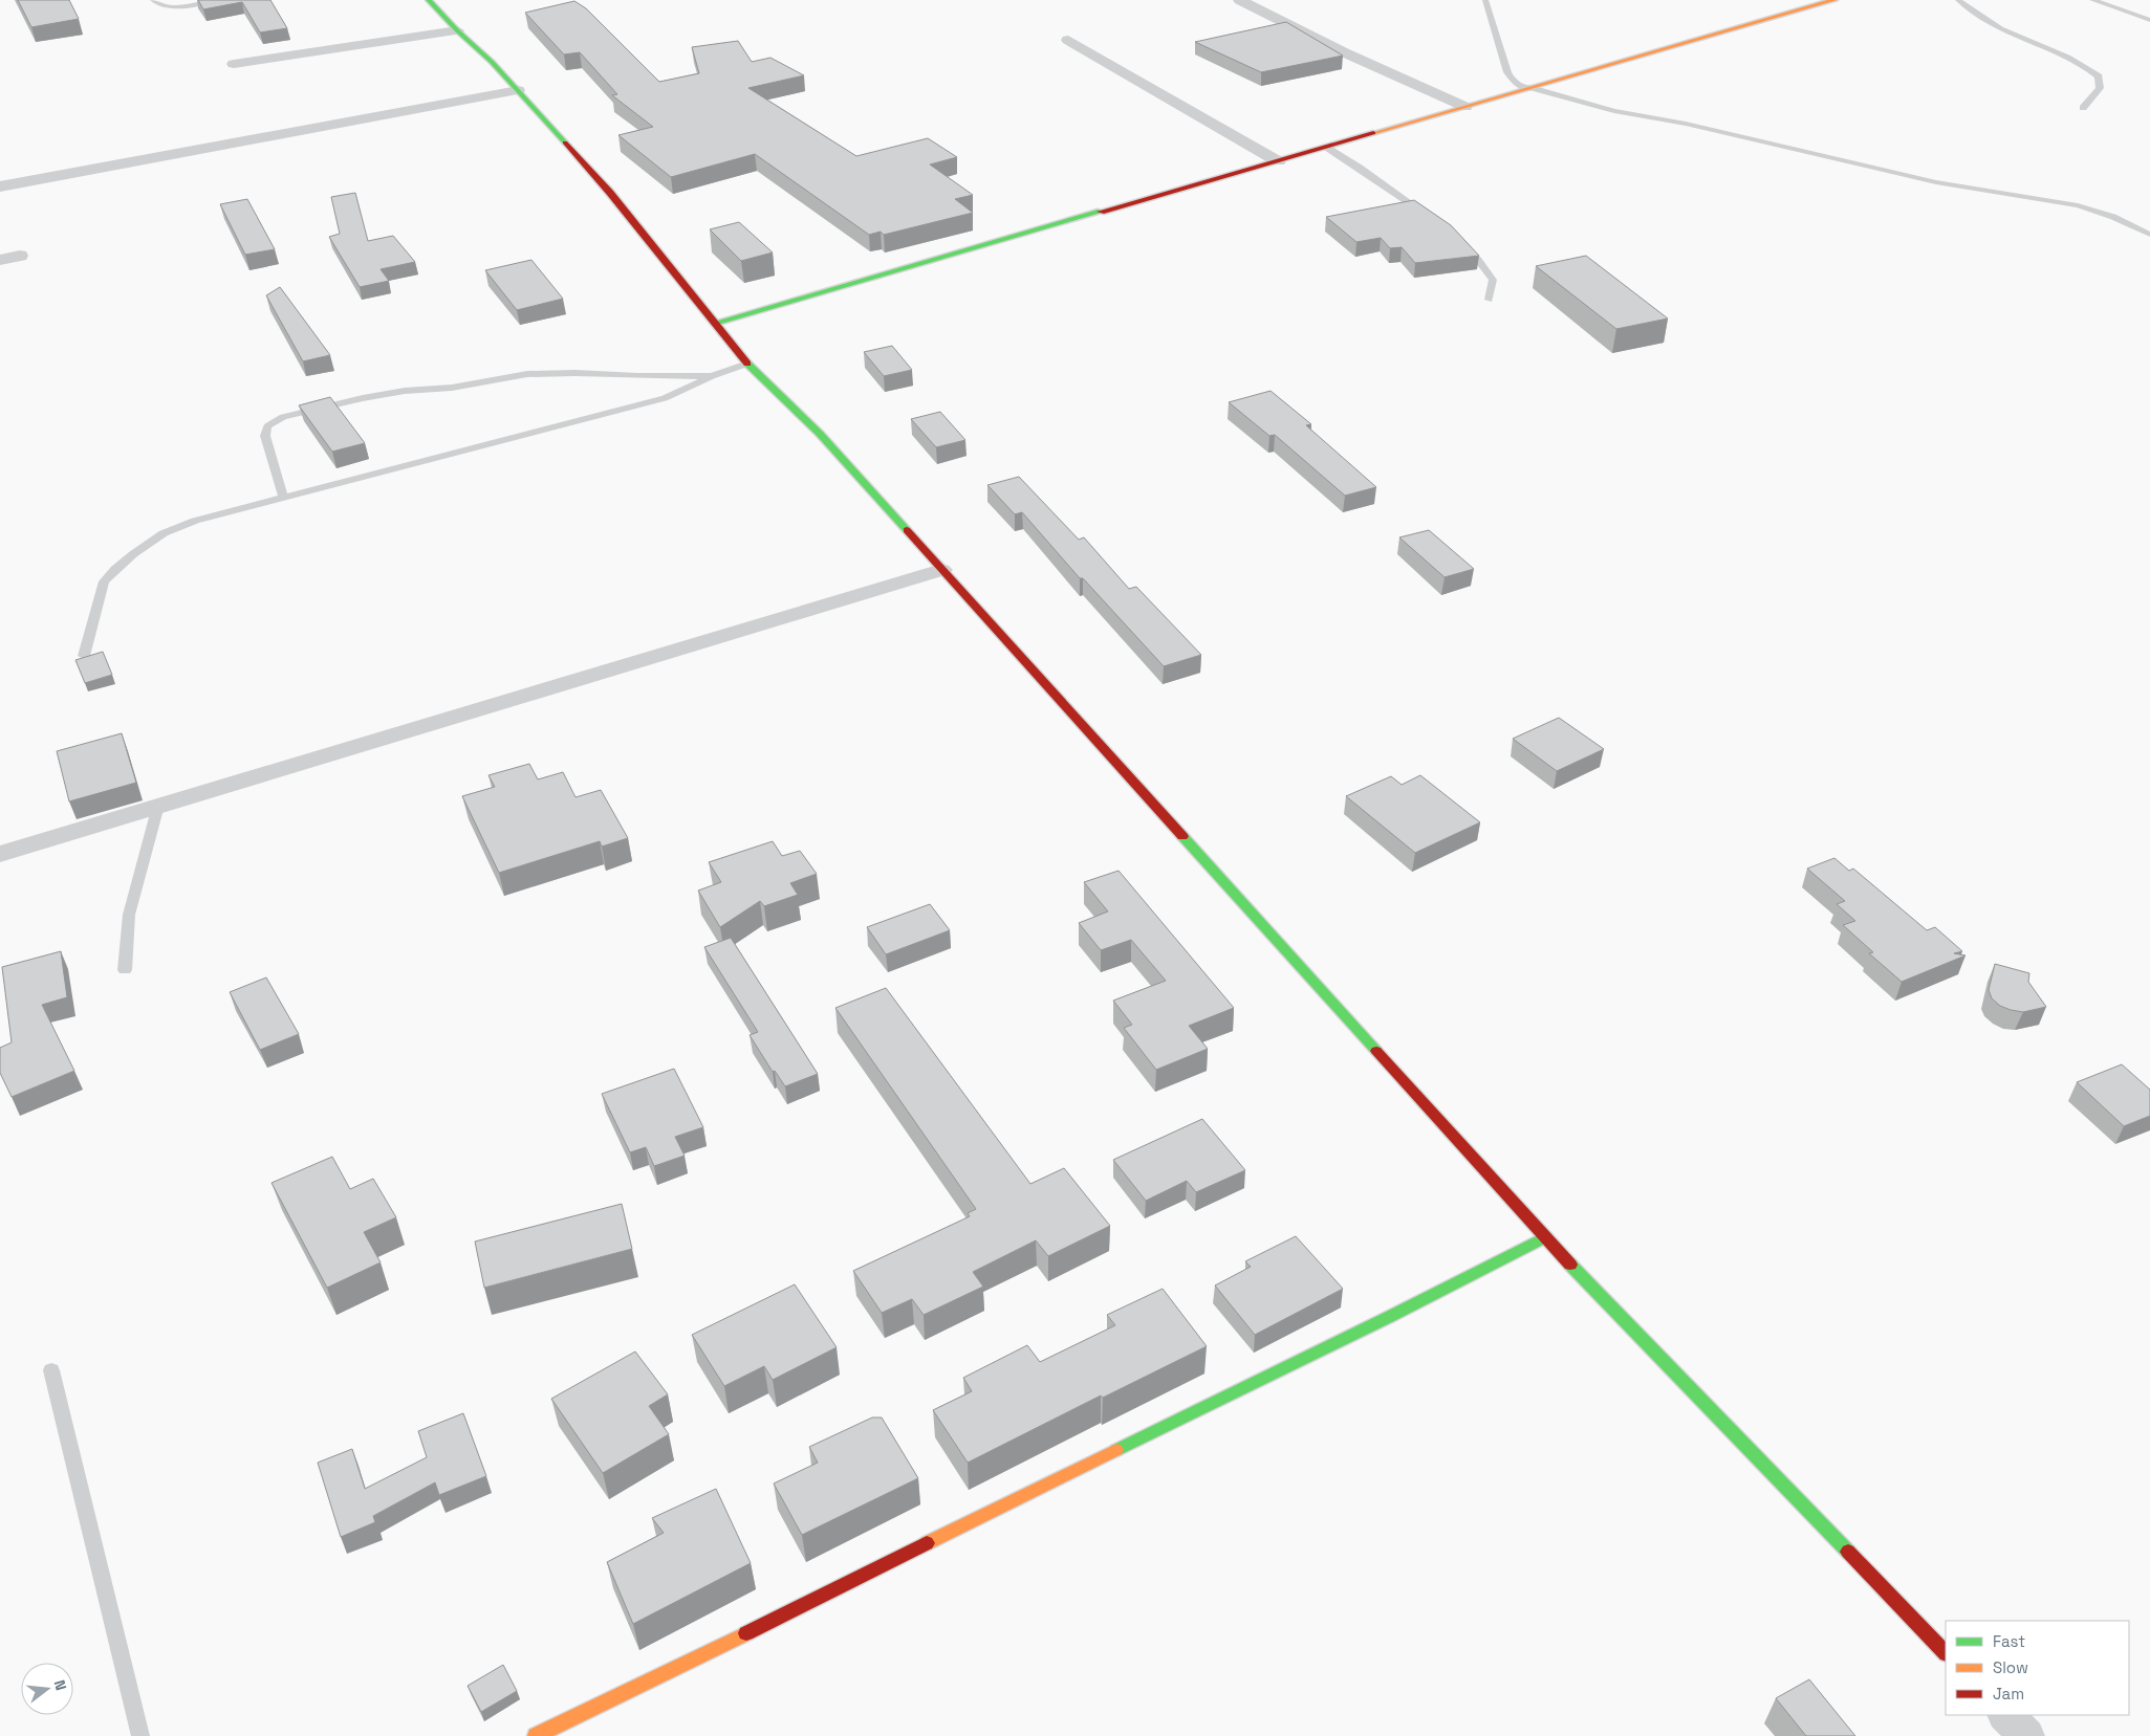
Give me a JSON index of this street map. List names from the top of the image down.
{
  "legend": ["Fast", "Slow", "Jam"],
  "north": "right"
}
